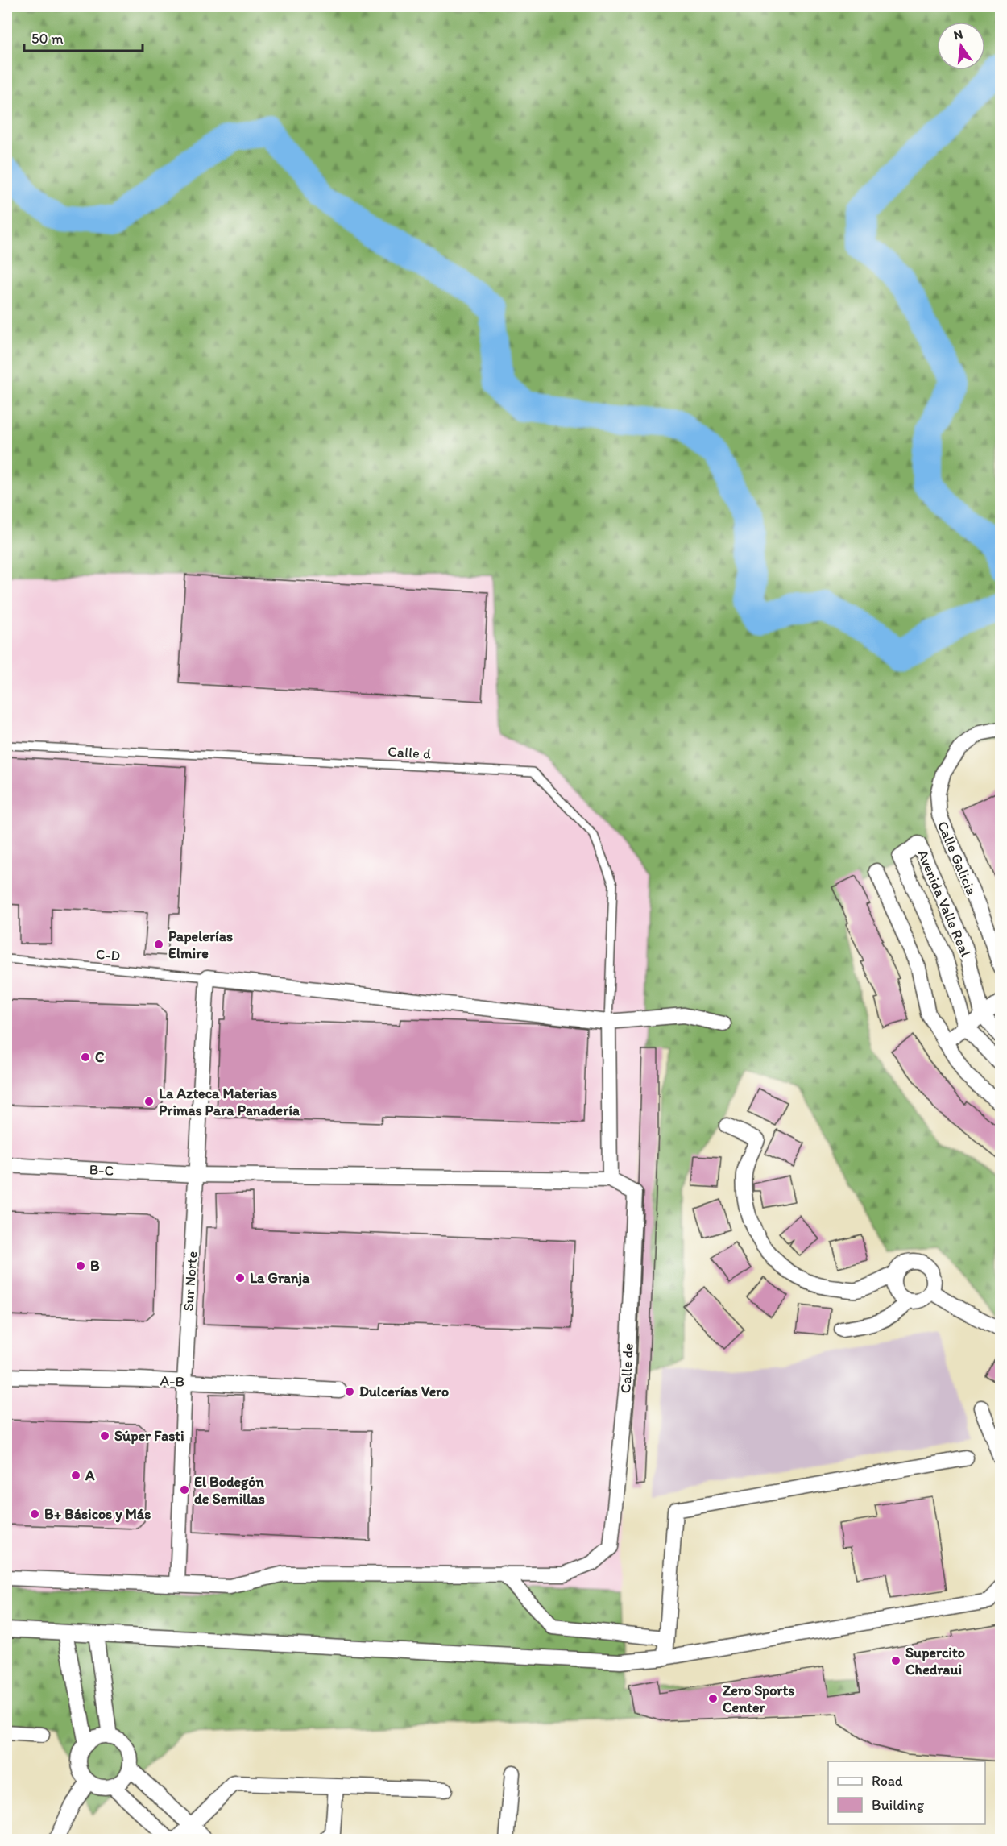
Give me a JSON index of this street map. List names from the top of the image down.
{
  "streets": {
    "street": [
      "Calle Galicia",
      "Avenida Valle Real",
      "B-C",
      "Sur Norte",
      "Calle de",
      "A-B"
    ],
    "lane": ["Calle d", "C-D"]
  },
  "crossings": [
    ["C-D", "Sur Norte"],
    ["B-C", "Sur Norte"],
    ["B-C", "Calle de"],
    ["Sur Norte", "A-B"]
  ],
  "places": [
    "Papelerías Elmire",
    "C",
    "La Azteca Materias Primas Para Panadería",
    "B",
    "La Granja",
    "Dulcerías Vero",
    "Súper Fasti",
    "A",
    "El Bodegón de Semillas",
    "B+ Básicos y Más",
    "Supercito Chedraui",
    "Zero Sports Center"
  ],
  "legend": ["Road", "Building"],
  "scale_bar": "50 m",
  "north": "top"
}
